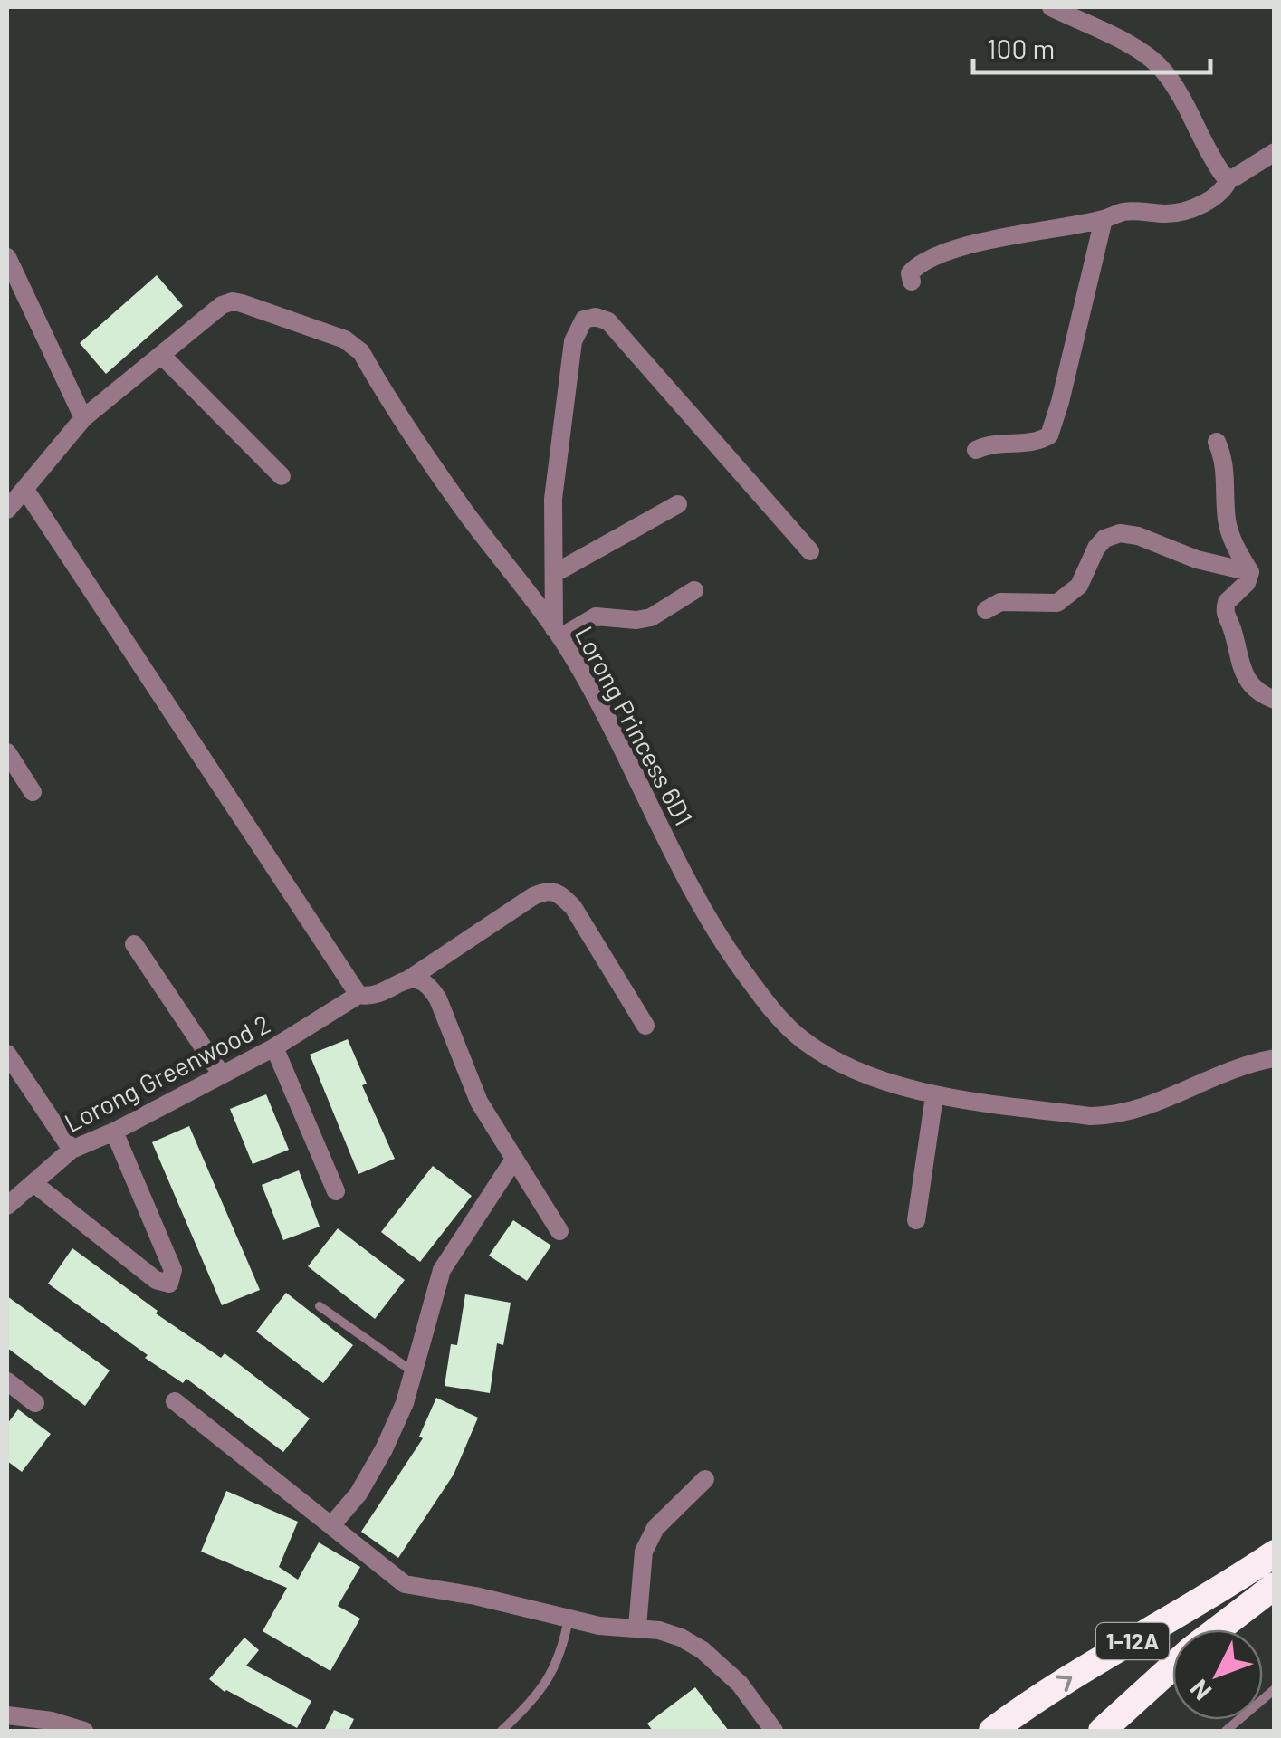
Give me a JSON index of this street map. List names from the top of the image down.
{
  "streets": {
    "highway": ["1-12A"],
    "street": ["Lorong Princess 6D1", "Lorong Greenwood 2"]
  },
  "scale_bar": "100 m",
  "north": "bottom left"
}
